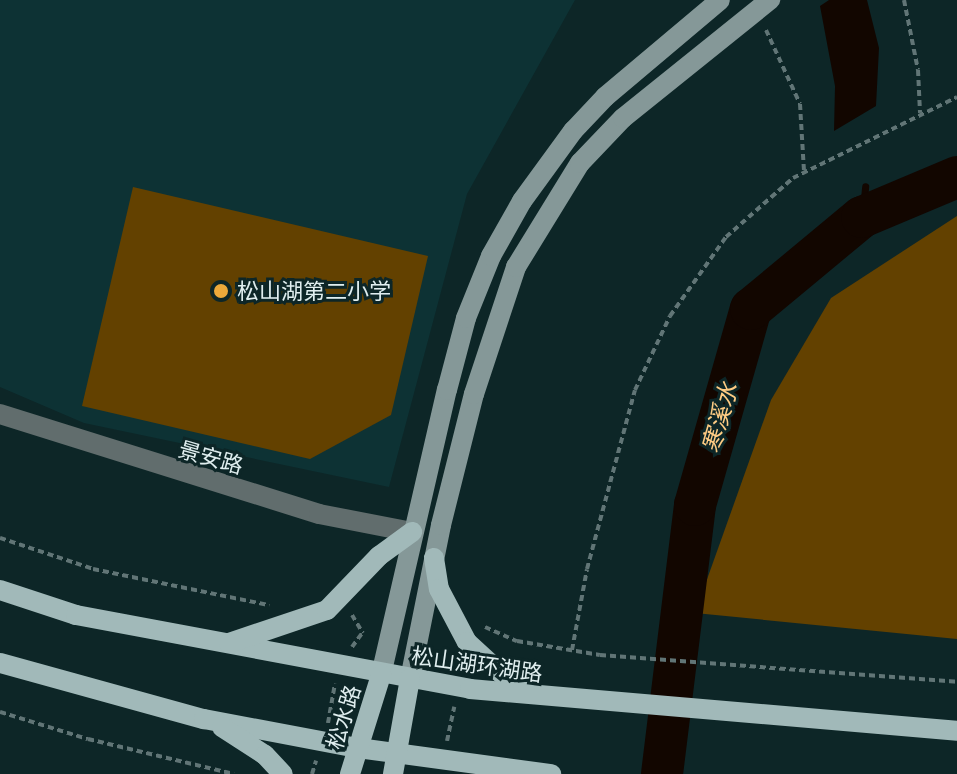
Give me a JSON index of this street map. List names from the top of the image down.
{
  "streets": {
    "main road": ["松山湖环湖路", "松水路"],
    "street": ["景安路"]
  },
  "crossings": [
    ["松山湖环湖路", "松水路"]
  ],
  "water": ["寒溪水"],
  "places": ["松山湖第二小学"]
}
